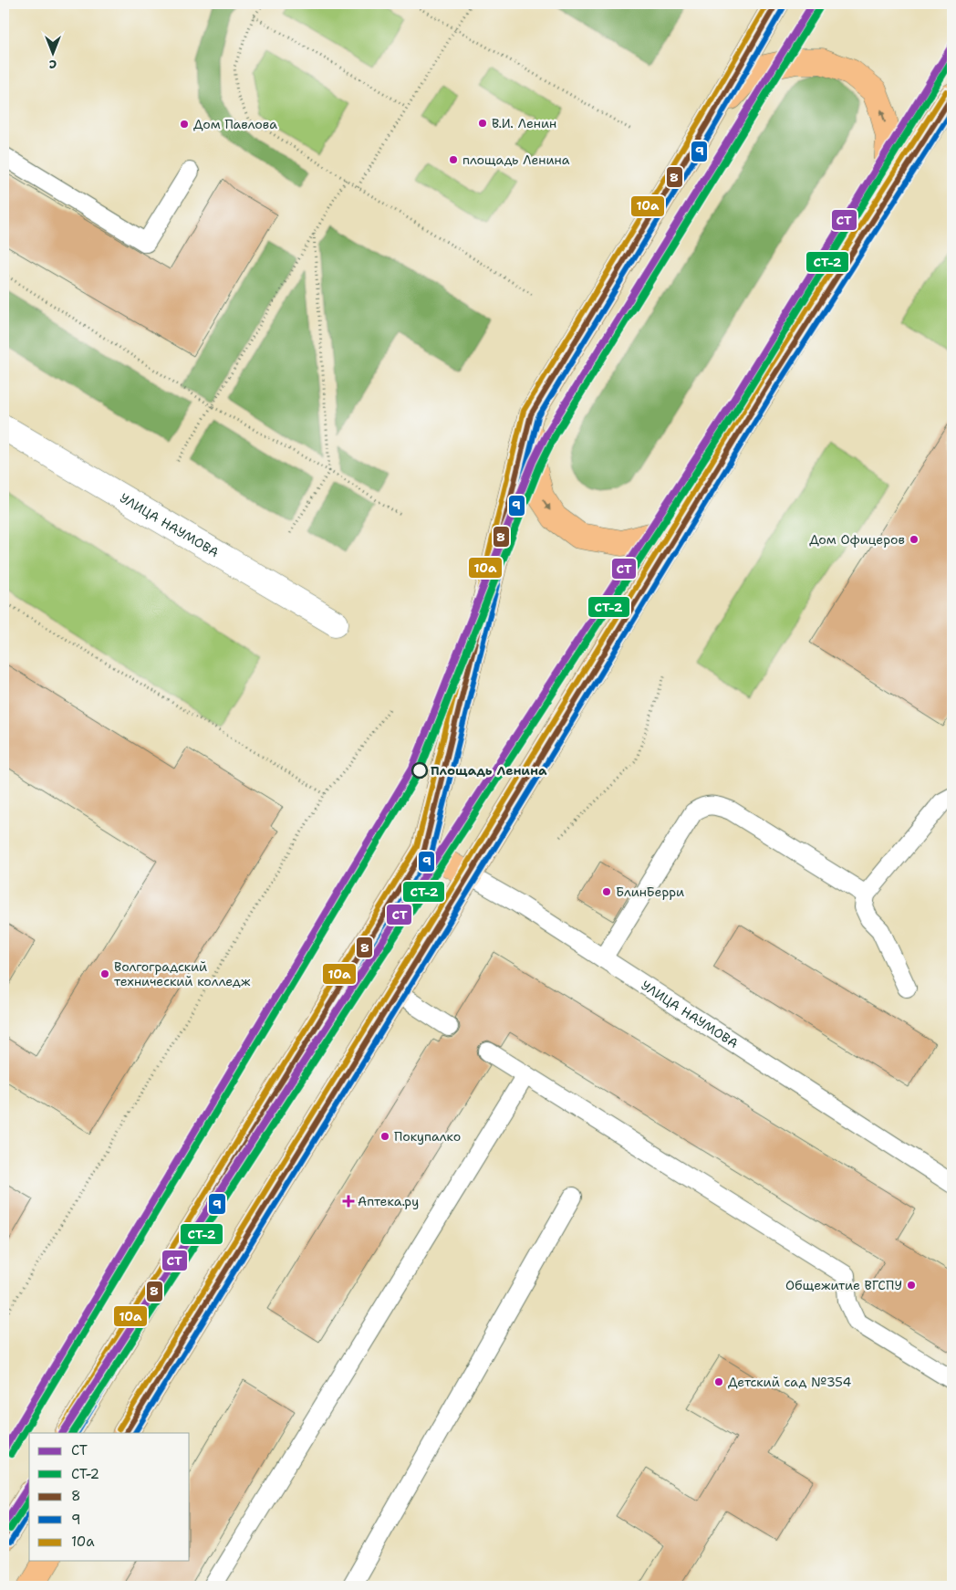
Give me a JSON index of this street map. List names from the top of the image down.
{
  "streets": {
    "main road": ["УЛИЦА НАУМОВА"]
  },
  "places": {
    "other": [
      "В.И. Ленин",
      "Дом Павлова",
      "площадь Ленина",
      "Дом Офицеров",
      "Площадь Ленина",
      "БлинБерри",
      "Волгоградский технический колледж",
      "Покупалко",
      "Общежитие ВГСПУ",
      "Детский сад №354"
    ],
    "health": ["Аптека.ру"]
  },
  "lines": [
    "transit line СТ",
    "transit line 8",
    "transit line 10а",
    "transit line 9",
    "transit line СТ-2"
  ],
  "legend": [
    "СТ",
    "СТ-2",
    "8",
    "9",
    "10а"
  ],
  "north": "bottom"
}
